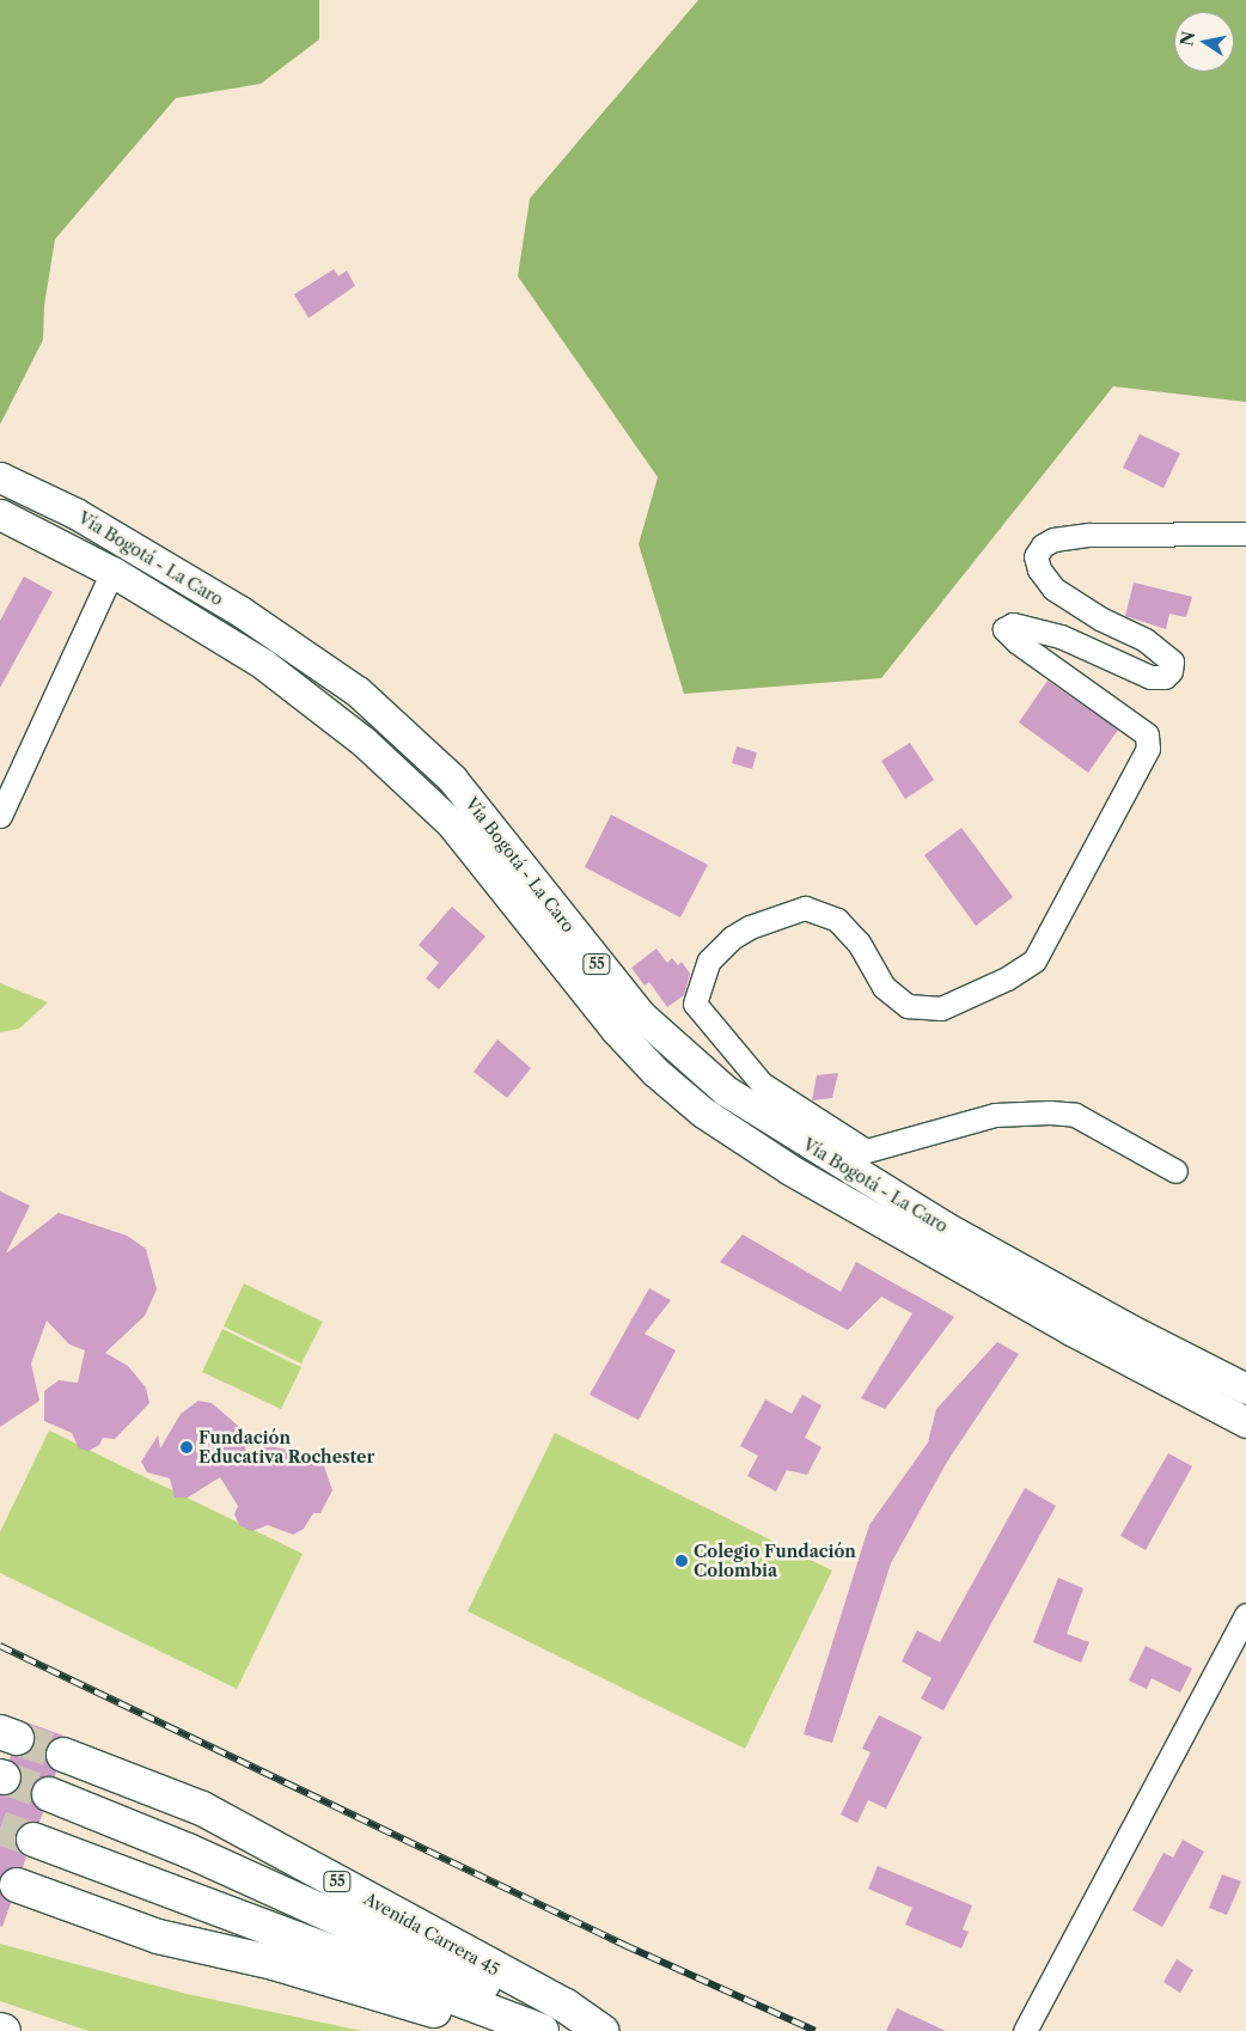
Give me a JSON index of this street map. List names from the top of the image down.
{
  "streets": {
    "highway": ["55", "Avenida Carrera 45"],
    "main road": ["Vía Bogotá - La Caro"]
  },
  "places": ["Fundación Educativa Rochester", "Colegio Fundación Colombia"],
  "north": "left"
}
